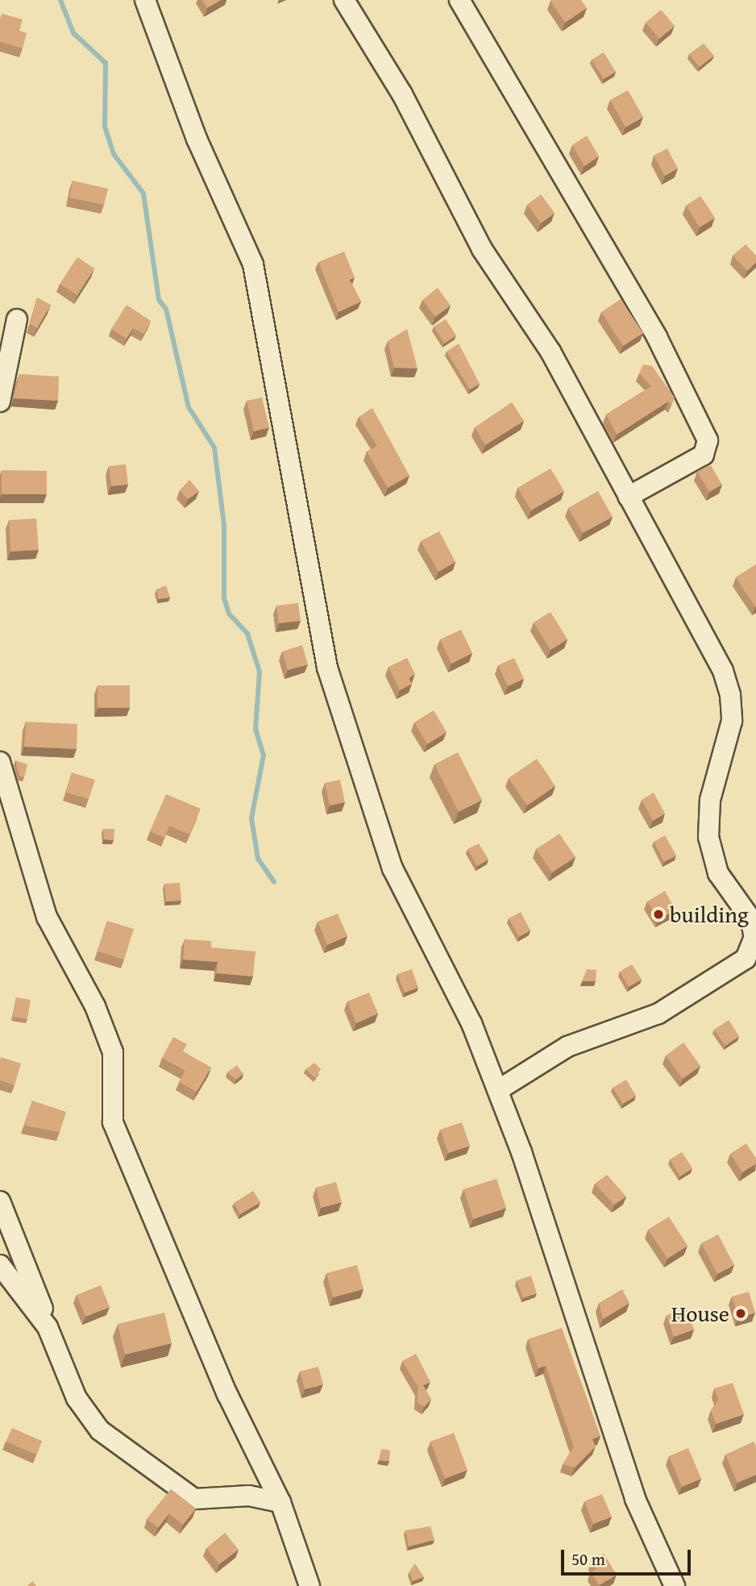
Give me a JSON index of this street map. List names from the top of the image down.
{
  "places": ["building", "House"],
  "scale_bar": "50 m"
}
